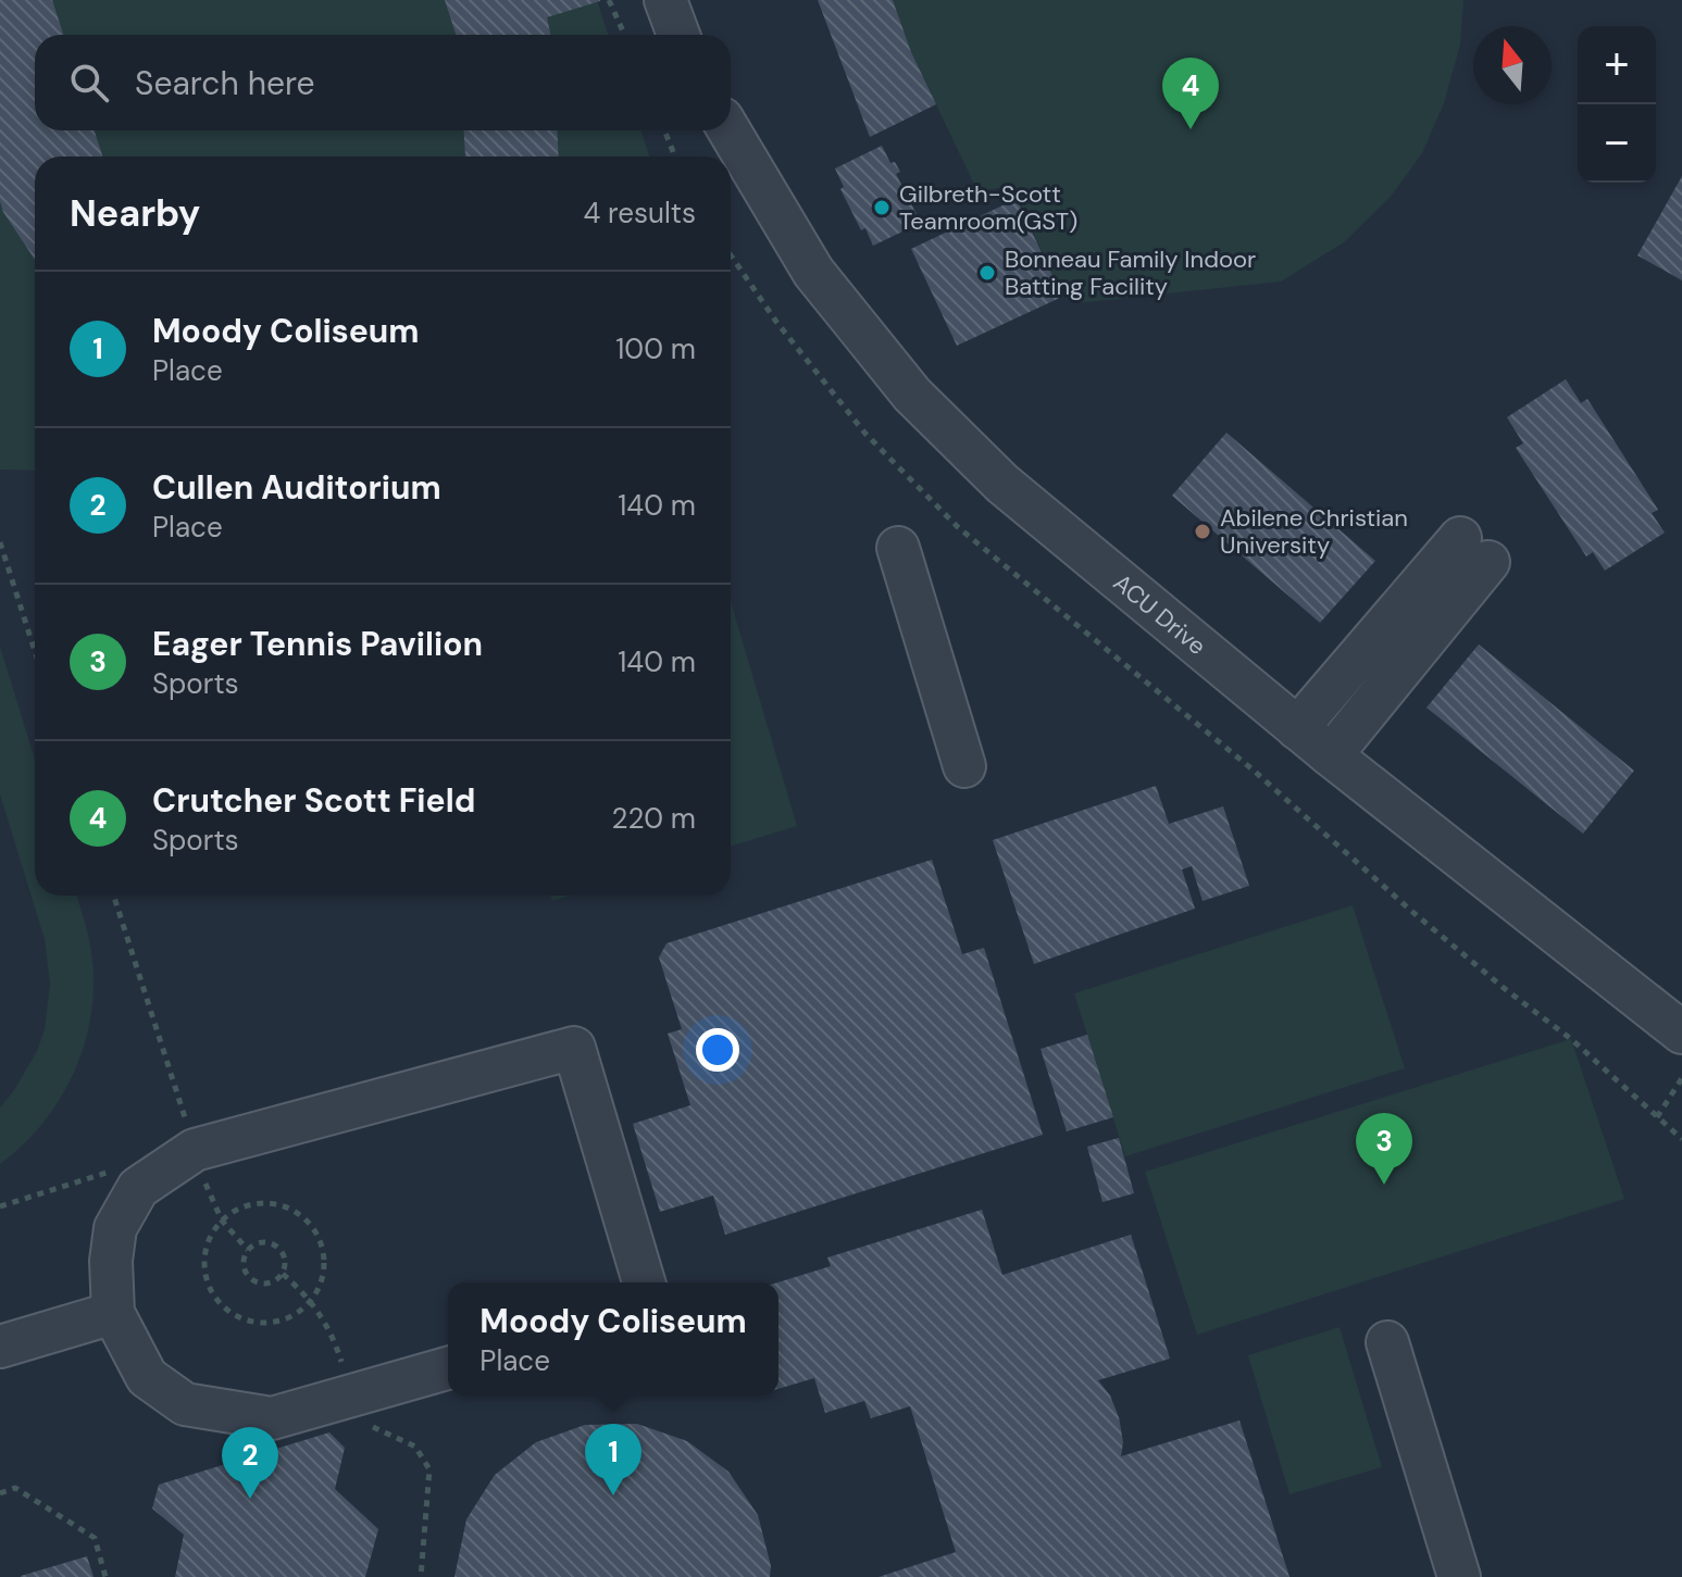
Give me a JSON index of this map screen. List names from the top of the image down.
{
  "streets": {
    "lane": ["ACU Drive"]
  },
  "places": ["Gilbreth-Scott Teamroom(GST)", "Bonneau Family Indoor Batting Facility", "Abilene Christian University"],
  "north": "top",
  "page": {
    "map_buttons": ["+", "−"],
    "search": "Search here",
    "pins": [
      "4",
      "3",
      "1",
      "2"
    ],
    "heading": ["Nearby", "4 results"],
    "list": [
      {
        "mark": "1",
        "name": "Moody Coliseum",
        "note": "Place",
        "value": "100 m"
      },
      {
        "mark": "2",
        "name": "Cullen Auditorium",
        "note": "Place",
        "value": "140 m"
      },
      {
        "mark": "3",
        "name": "Eager Tennis Pavilion",
        "note": "Sports",
        "value": "140 m"
      },
      {
        "mark": "4",
        "name": "Crutcher Scott Field",
        "note": "Sports",
        "value": "220 m"
      }
    ],
    "popup": ["Moody Coliseum", "Place"]
  }
}
